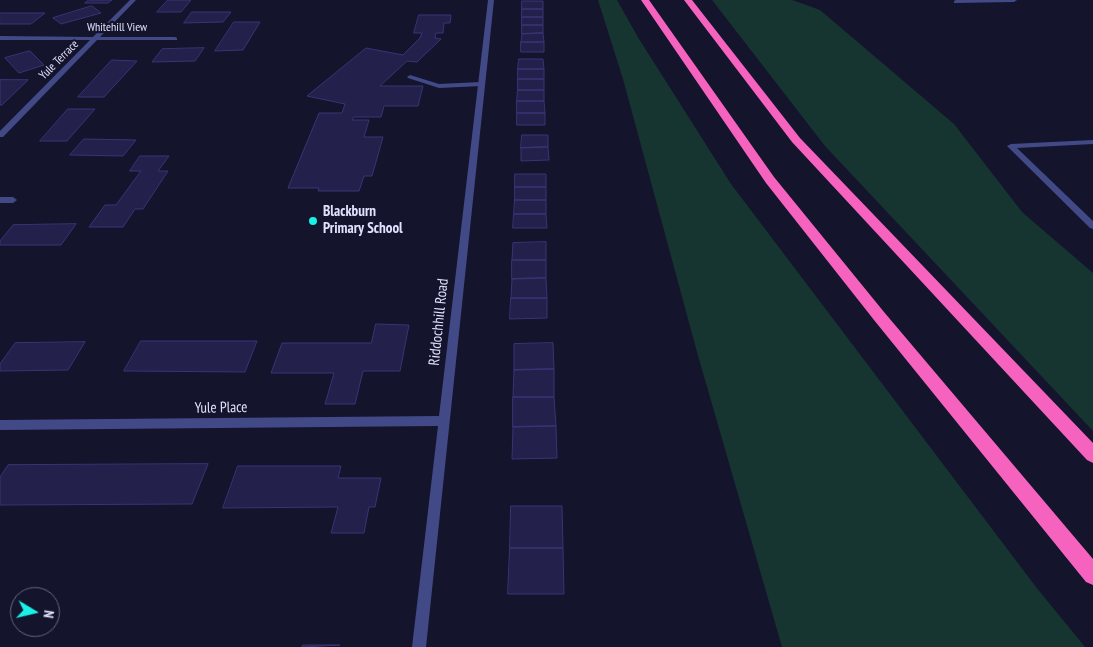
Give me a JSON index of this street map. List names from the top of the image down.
{
  "streets": {
    "street": [
      "Whitehill View",
      "Yule Terrace",
      "Riddochhill Road",
      "Yule Place"
    ]
  },
  "crossings": [
    ["Whitehill View", "Yule Terrace"],
    ["Riddochhill Road", "Yule Place"]
  ],
  "places": ["Blackburn Primary School"],
  "north": "right"
}
